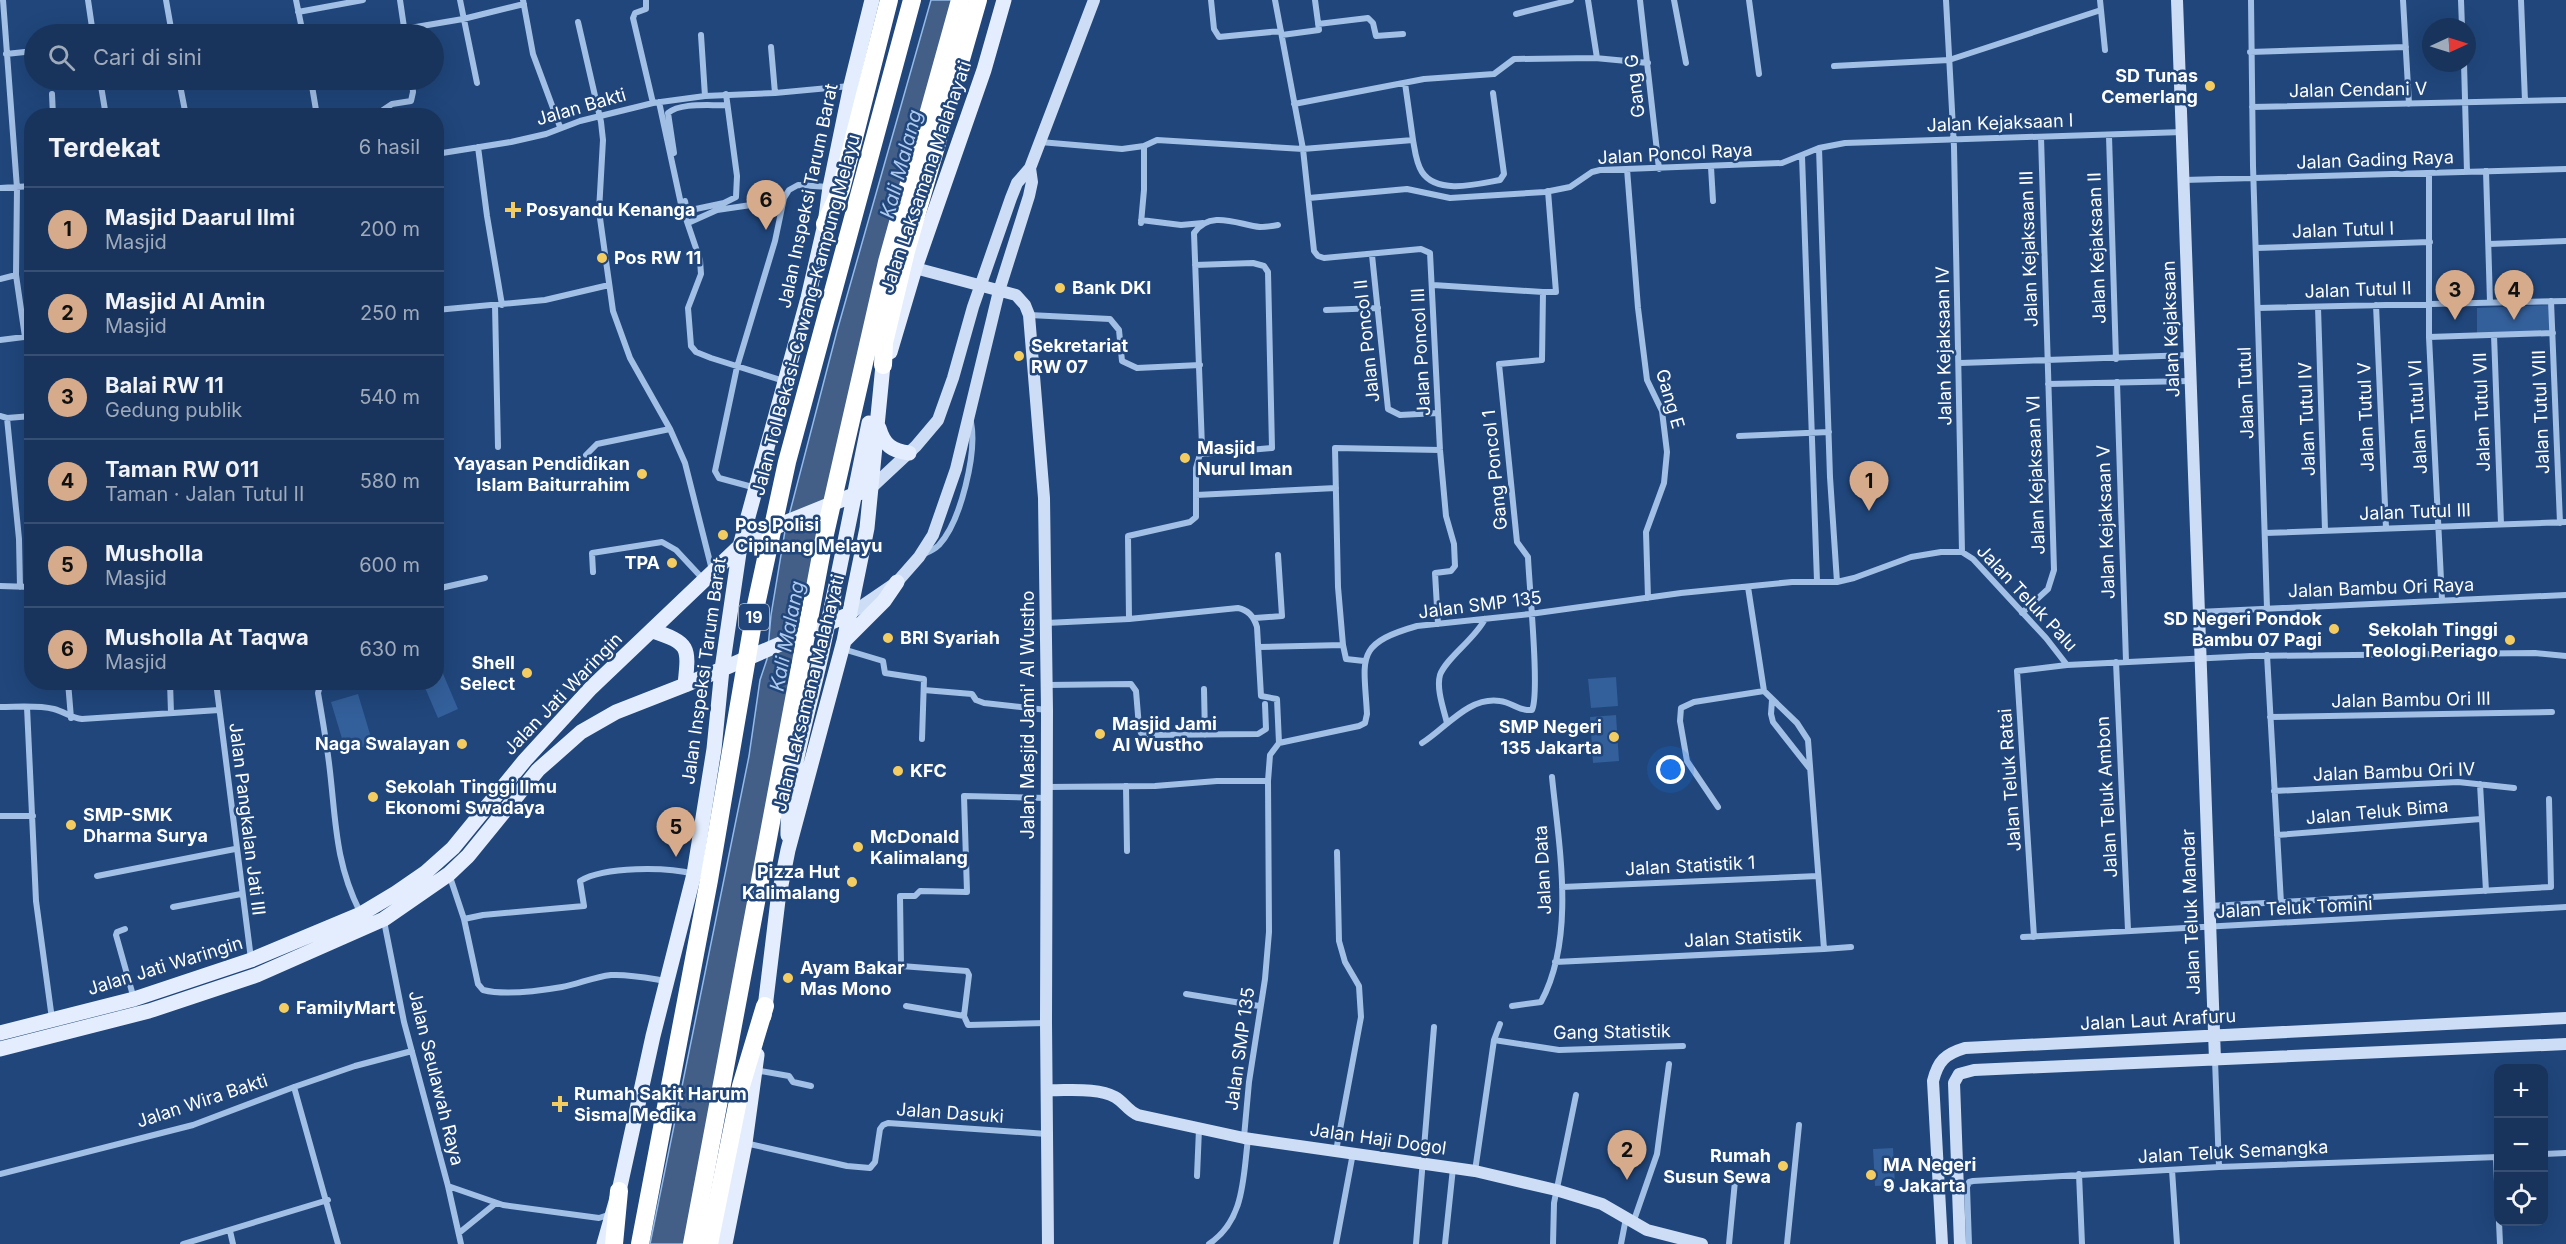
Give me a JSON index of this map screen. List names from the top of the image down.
{
  "streets": {
    "highway": ["Jalan Tol Bekasi–Cawang–Kampung Melayu", "19"],
    "main road": ["Jalan Laksamana Malahayati", "Jalan Inspeksi Tarum Barat", "Jalan Jati Waringin"],
    "street": [
      "Gang G",
      "Jalan Cendani V",
      "Jalan Bakti",
      "Jalan Kejaksaan I",
      "Jalan Poncol Raya",
      "Jalan Gading Raya",
      "Jalan Tutul I",
      "Jalan Kejaksaan II",
      "Jalan Kejaksaan III",
      "Jalan Tutul II",
      "Jalan Kejaksaan",
      "Jalan Poncol II",
      "Jalan Kejaksaan IV",
      "Jalan Poncol III",
      "Jalan Tutul",
      "Gang E",
      "Jalan Tutul VII",
      "Jalan Tutul VIII",
      "Jalan Tutul V",
      "Jalan Tutul VI",
      "Jalan Tutul IV",
      "Gang Poncol 1",
      "Jalan Kejaksaan VI",
      "Jalan Tutul III",
      "Jalan Kejaksaan V",
      "Jalan Bambu Ori Raya",
      "Jalan Teluk Palu",
      "Jalan SMP 135",
      "Jalan Bambu Ori III",
      "Jalan Masjid Jami' Al Wustho",
      "Jalan Bambu Ori IV",
      "Jalan Teluk Ratai",
      "Jalan Teluk Ambon",
      "Jalan Teluk Bima",
      "Jalan Pangkalan Jati III",
      "Jalan Statistik 1",
      "Jalan Data",
      "Jalan Teluk Tomini",
      "Jalan Teluk Mandar",
      "Jalan Statistik",
      "Jalan Laut Arafuru",
      "Gang Statistik",
      "Jalan Seulawah Raya",
      "Jalan Wira Bakti",
      "Jalan Dasuki",
      "Jalan Haji Dogol",
      "Jalan Teluk Semangka"
    ]
  },
  "crossings": [
    ["Gang G", "Jalan Poncol Raya"],
    ["Jalan Cendani V", "Jalan Tutul"],
    ["Jalan Bakti", "Jalan Inspeksi Tarum Barat"],
    ["Jalan Kejaksaan I", "Jalan Poncol Raya"],
    ["Jalan Kejaksaan I", "Jalan Kejaksaan II"],
    ["Jalan Kejaksaan I", "Jalan Kejaksaan III"],
    ["Jalan Kejaksaan I", "Jalan Kejaksaan"],
    ["Jalan Kejaksaan I", "Jalan Kejaksaan IV"],
    ["Jalan Poncol Raya", "Jalan Poncol II"],
    ["Jalan Poncol Raya", "Gang E"],
    ["Jalan Gading Raya", "Jalan Kejaksaan"],
    ["Jalan Gading Raya", "Jalan Tutul"],
    ["Jalan Gading Raya", "Jalan Tutul VI"],
    ["Jalan Laksamana Malahayati", "Jalan Jati Waringin"],
    ["Jalan Laksamana Malahayati", "Jalan Dasuki"],
    ["Jalan Inspeksi Tarum Barat", "Jalan Jati Waringin"],
    ["Jalan Tutul I", "Jalan Tutul"],
    ["Jalan Tutul I", "Jalan Tutul VI"],
    ["Jalan Kejaksaan III", "Jalan Kejaksaan VI"],
    ["Jalan Tutul II", "Jalan Tutul"],
    ["Jalan Tutul II", "Jalan Tutul VIII"],
    ["Jalan Tutul II", "Jalan Tutul V"],
    ["Jalan Tutul II", "Jalan Tutul VI"],
    ["Jalan Tutul II", "Jalan Tutul IV"],
    ["Jalan Kejaksaan", "Jalan Bambu Ori Raya"],
    ["Jalan Kejaksaan", "Jalan Teluk Palu"],
    ["Jalan Kejaksaan", "Jalan Teluk Mandar"],
    ["Jalan Poncol II", "Jalan Poncol III"],
    ["Jalan Kejaksaan IV", "Jalan Teluk Palu"],
    ["Jalan Poncol III", "Jalan SMP 135"],
    ["Jalan Tutul", "Jalan Tutul III"],
    ["Jalan Tutul", "Jalan Bambu Ori Raya"],
    ["Gang E", "Jalan SMP 135"],
    ["Jalan Tutul VII", "Jalan Tutul III"],
    ["Jalan Tutul VIII", "Jalan Tutul III"],
    ["Jalan Tutul V", "Jalan Tutul III"],
    ["Jalan Tutul VI", "Jalan Tutul III"],
    ["Jalan Tutul VI", "Jalan Bambu Ori Raya"],
    ["Jalan Tutul IV", "Jalan Tutul III"],
    ["Gang Poncol 1", "Jalan SMP 135"],
    ["Jalan Kejaksaan VI", "Jalan Teluk Palu"],
    ["Jalan Kejaksaan V", "Jalan Teluk Palu"],
    ["Jalan Teluk Palu", "Jalan SMP 135"],
    ["Jalan Teluk Palu", "Jalan Teluk Ratai"],
    ["Jalan Teluk Palu", "Jalan Teluk Ambon"],
    ["Jalan Teluk Palu", "Jalan Teluk Mandar"],
    ["Jalan SMP 135", "Jalan Haji Dogol"],
    ["Jalan Jati Waringin", "Jalan Pangkalan Jati III"],
    ["Jalan Jati Waringin", "Jalan Seulawah Raya"],
    ["Jalan Masjid Jami' Al Wustho", "Jalan Dasuki"],
    ["Jalan Masjid Jami' Al Wustho", "Jalan Haji Dogol"],
    ["Jalan Teluk Ratai", "Jalan Teluk Tomini"],
    ["Jalan Teluk Ambon", "Jalan Teluk Tomini"],
    ["Jalan Statistik 1", "Jalan Data"],
    ["Jalan Statistik 1", "Jalan Statistik"],
    ["Jalan Data", "Jalan Statistik"],
    ["Jalan Teluk Tomini", "Jalan Teluk Mandar"],
    ["Jalan Teluk Mandar", "Jalan Laut Arafuru"],
    ["Jalan Teluk Mandar", "Jalan Teluk Semangka"],
    ["Jalan Seulawah Raya", "Jalan Wira Bakti"]
  ],
  "water": ["Kali Malang"],
  "places": {
    "other": [
      "SD Tunas Cemerlang",
      "Pos RW 11",
      "Bank DKI",
      "Sekretariat RW 07",
      "Masjid Nurul Iman",
      "Yayasan Pendidikan Islam Baiturrahim",
      "Pos Polisi Cipinang Melayu",
      "TPA",
      "SD Negeri Pondok Bambu 07 Pagi",
      "BRI Syariah",
      "Sekolah Tinggi Teologi Periago",
      "Shell Select",
      "Masjid Jami Al Wustho",
      "SMP Negeri 135 Jakarta",
      "Naga Swalayan",
      "KFC",
      "Sekolah Tinggi Ilmu Ekonomi Swadaya",
      "SMP-SMK Dharma Surya",
      "McDonald Kalimalang",
      "Pizza Hut Kalimalang",
      "Ayam Bakar Mas Mono",
      "FamilyMart",
      "Rumah Susun Sewa",
      "MA Negeri 9 Jakarta"
    ],
    "health": ["Posyandu Kenanga", "Rumah Sakit Harum Sisma Medika"]
  },
  "north": "right",
  "page": {
    "search": "Cari di sini",
    "heading": ["Terdekat", "6 hasil"],
    "pins": [
      "6",
      "3",
      "4",
      "1",
      "5",
      "2"
    ],
    "list": [
      {
        "mark": "1",
        "name": "Masjid Daarul Ilmi",
        "note": "Masjid",
        "value": "200 m"
      },
      {
        "mark": "2",
        "name": "Masjid Al Amin",
        "note": "Masjid",
        "value": "250 m"
      },
      {
        "mark": "3",
        "name": "Balai RW 11",
        "note": "Gedung publik",
        "value": "540 m"
      },
      {
        "mark": "4",
        "name": "Taman RW 011",
        "note": "Taman · Jalan Tutul II",
        "value": "580 m"
      },
      {
        "mark": "5",
        "name": "Musholla",
        "note": "Masjid",
        "value": "600 m"
      },
      {
        "mark": "6",
        "name": "Musholla At Taqwa",
        "note": "Masjid",
        "value": "630 m"
      }
    ],
    "map_buttons": ["+", "−"]
  }
}
